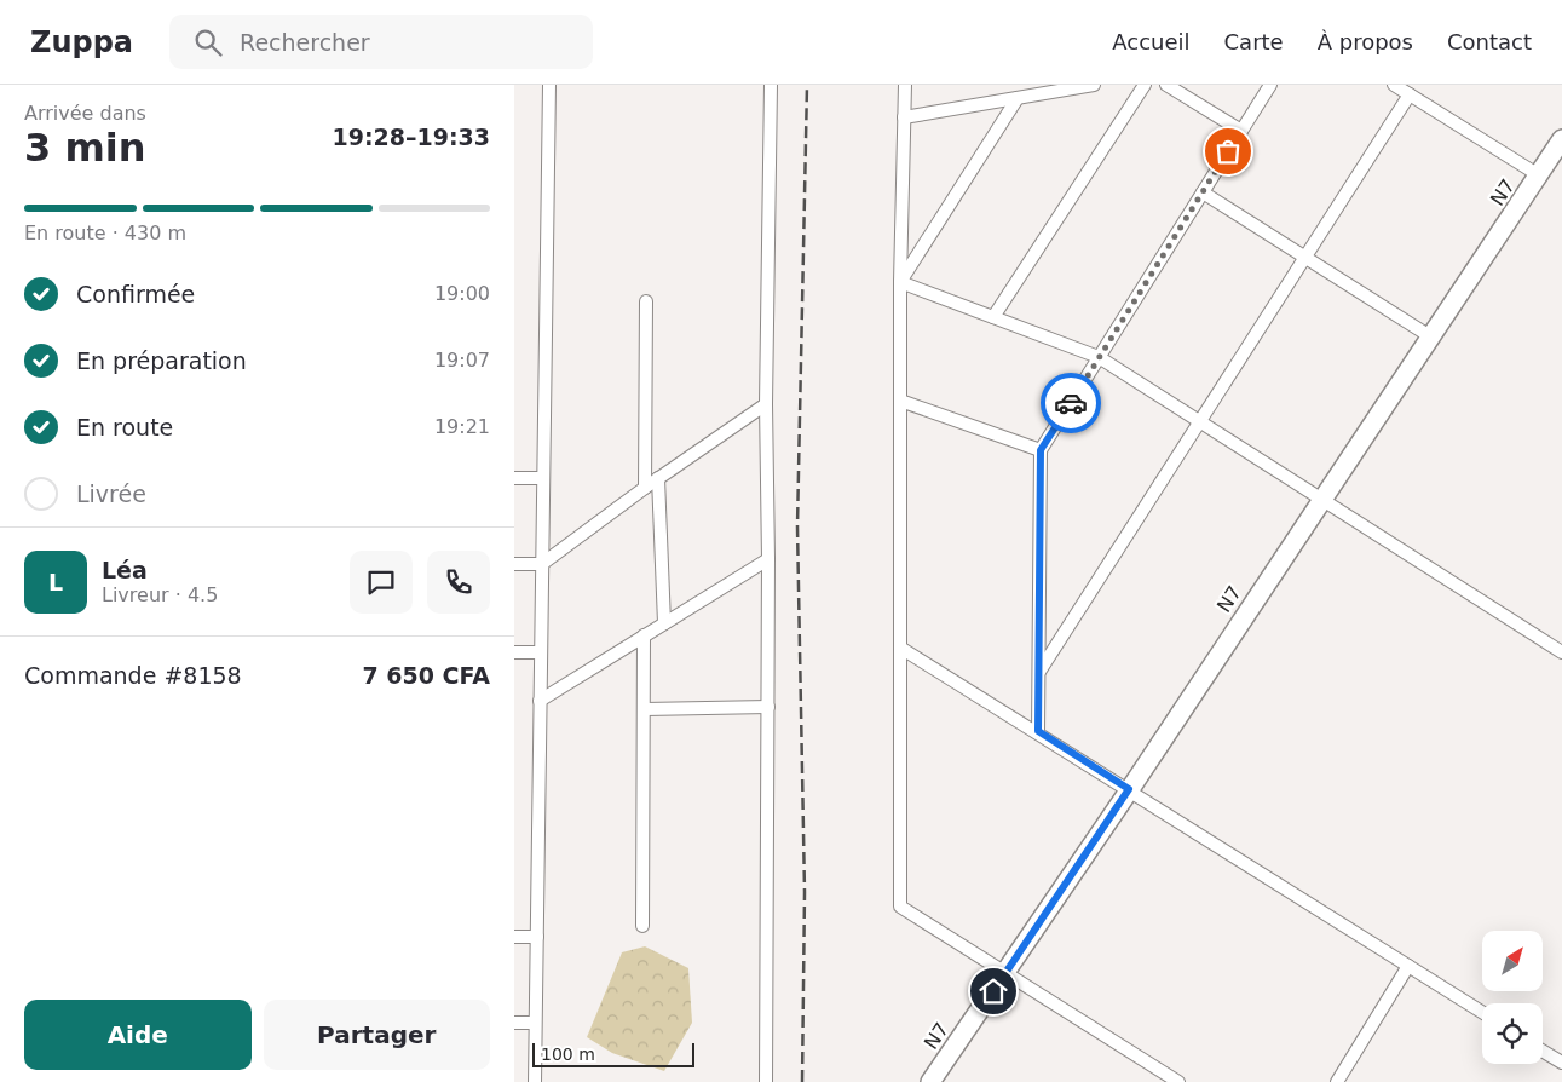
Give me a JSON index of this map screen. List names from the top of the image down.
{
  "streets": {
    "main road": ["N7"]
  },
  "scale_bar": "100 m",
  "north": "top right",
  "page": {
    "header": "Zuppa",
    "search": "Rechercher",
    "nav": [
      "Accueil",
      "Carte",
      "À propos",
      "Contact"
    ],
    "heading": ["3 min", "Arrivée dans", "19:28–19:33"],
    "panel": [
      "Léa",
      "Livreur · 4.5",
      "Commande #8158",
      "7 650 CFA"
    ],
    "bar": "En route · 430 m",
    "list": [
      ["Confirmée", "19:00"],
      ["En préparation", "19:07"],
      ["En route", "19:21"],
      "Livrée"
    ],
    "round": "L",
    "buttons": ["Aide", "Partager"],
    "scale": "100 m"
  }
}
